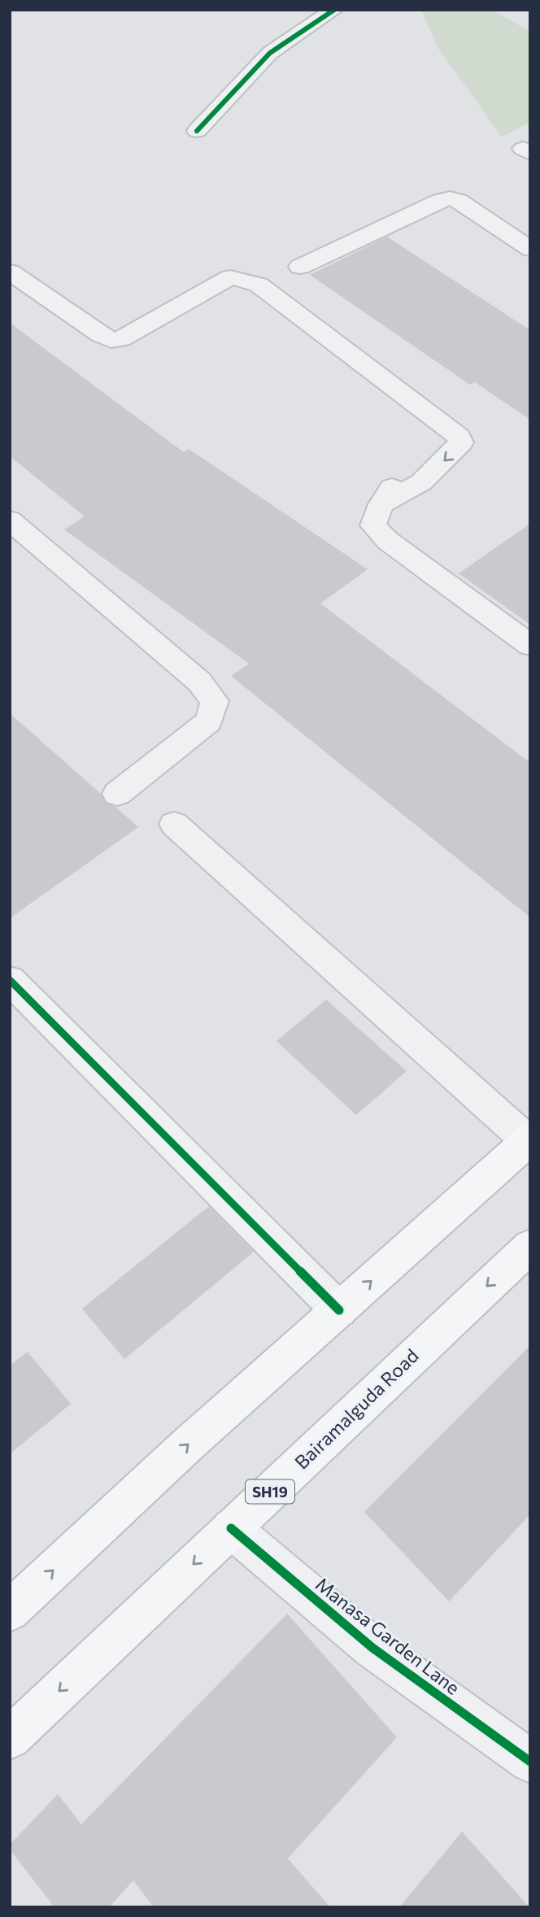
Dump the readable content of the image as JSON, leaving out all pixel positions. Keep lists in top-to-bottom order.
{
  "streets": {
    "main road": ["Bairamalguda Road", "SH19"],
    "street": ["Manasa Garden Lane"]
  },
  "crossings": [
    ["Bairamalguda Road", "Manasa Garden Lane"]
  ]
}
